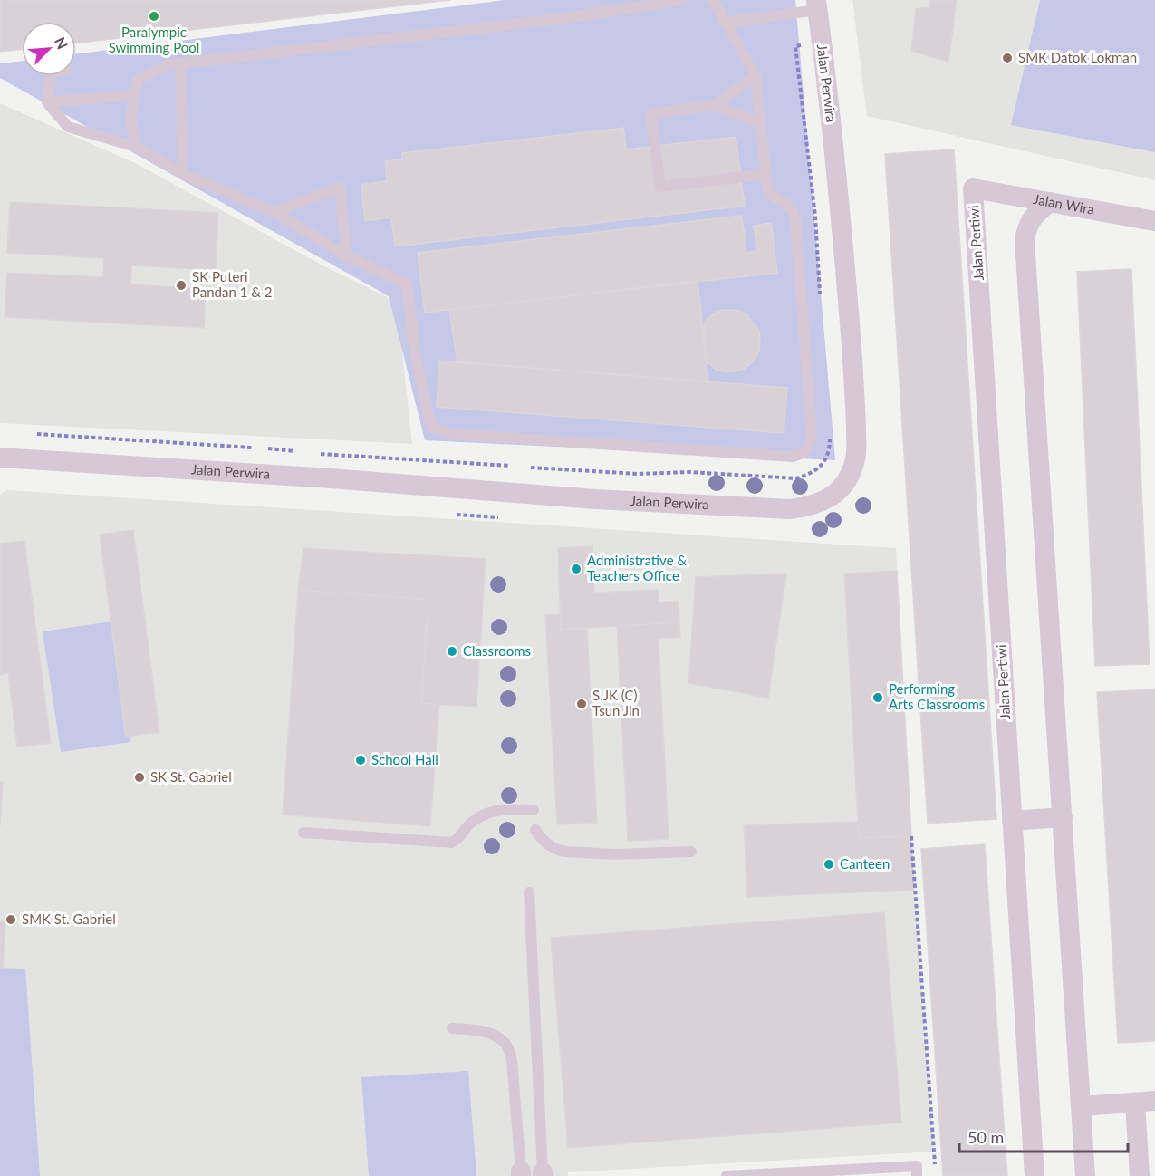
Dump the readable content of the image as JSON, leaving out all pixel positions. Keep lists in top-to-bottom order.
{
  "streets": {
    "street": ["Jalan Perwira", "Jalan Wira", "Jalan Pertiwi"]
  },
  "crossings": [
    ["Jalan Wira", "Jalan Pertiwi"]
  ],
  "places": [
    "Paralympic Swimming Pool",
    "SMK Datok Lokman",
    "SK Puteri Pandan 1 & 2",
    "Administrative & Teachers Office",
    "Classrooms",
    "Performing Arts Classrooms",
    "S.JK (C) Tsun Jin",
    "School Hall",
    "SK St. Gabriel",
    "Canteen",
    "SMK St. Gabriel"
  ],
  "scale_bar": "50 m",
  "north": "top right"
}
